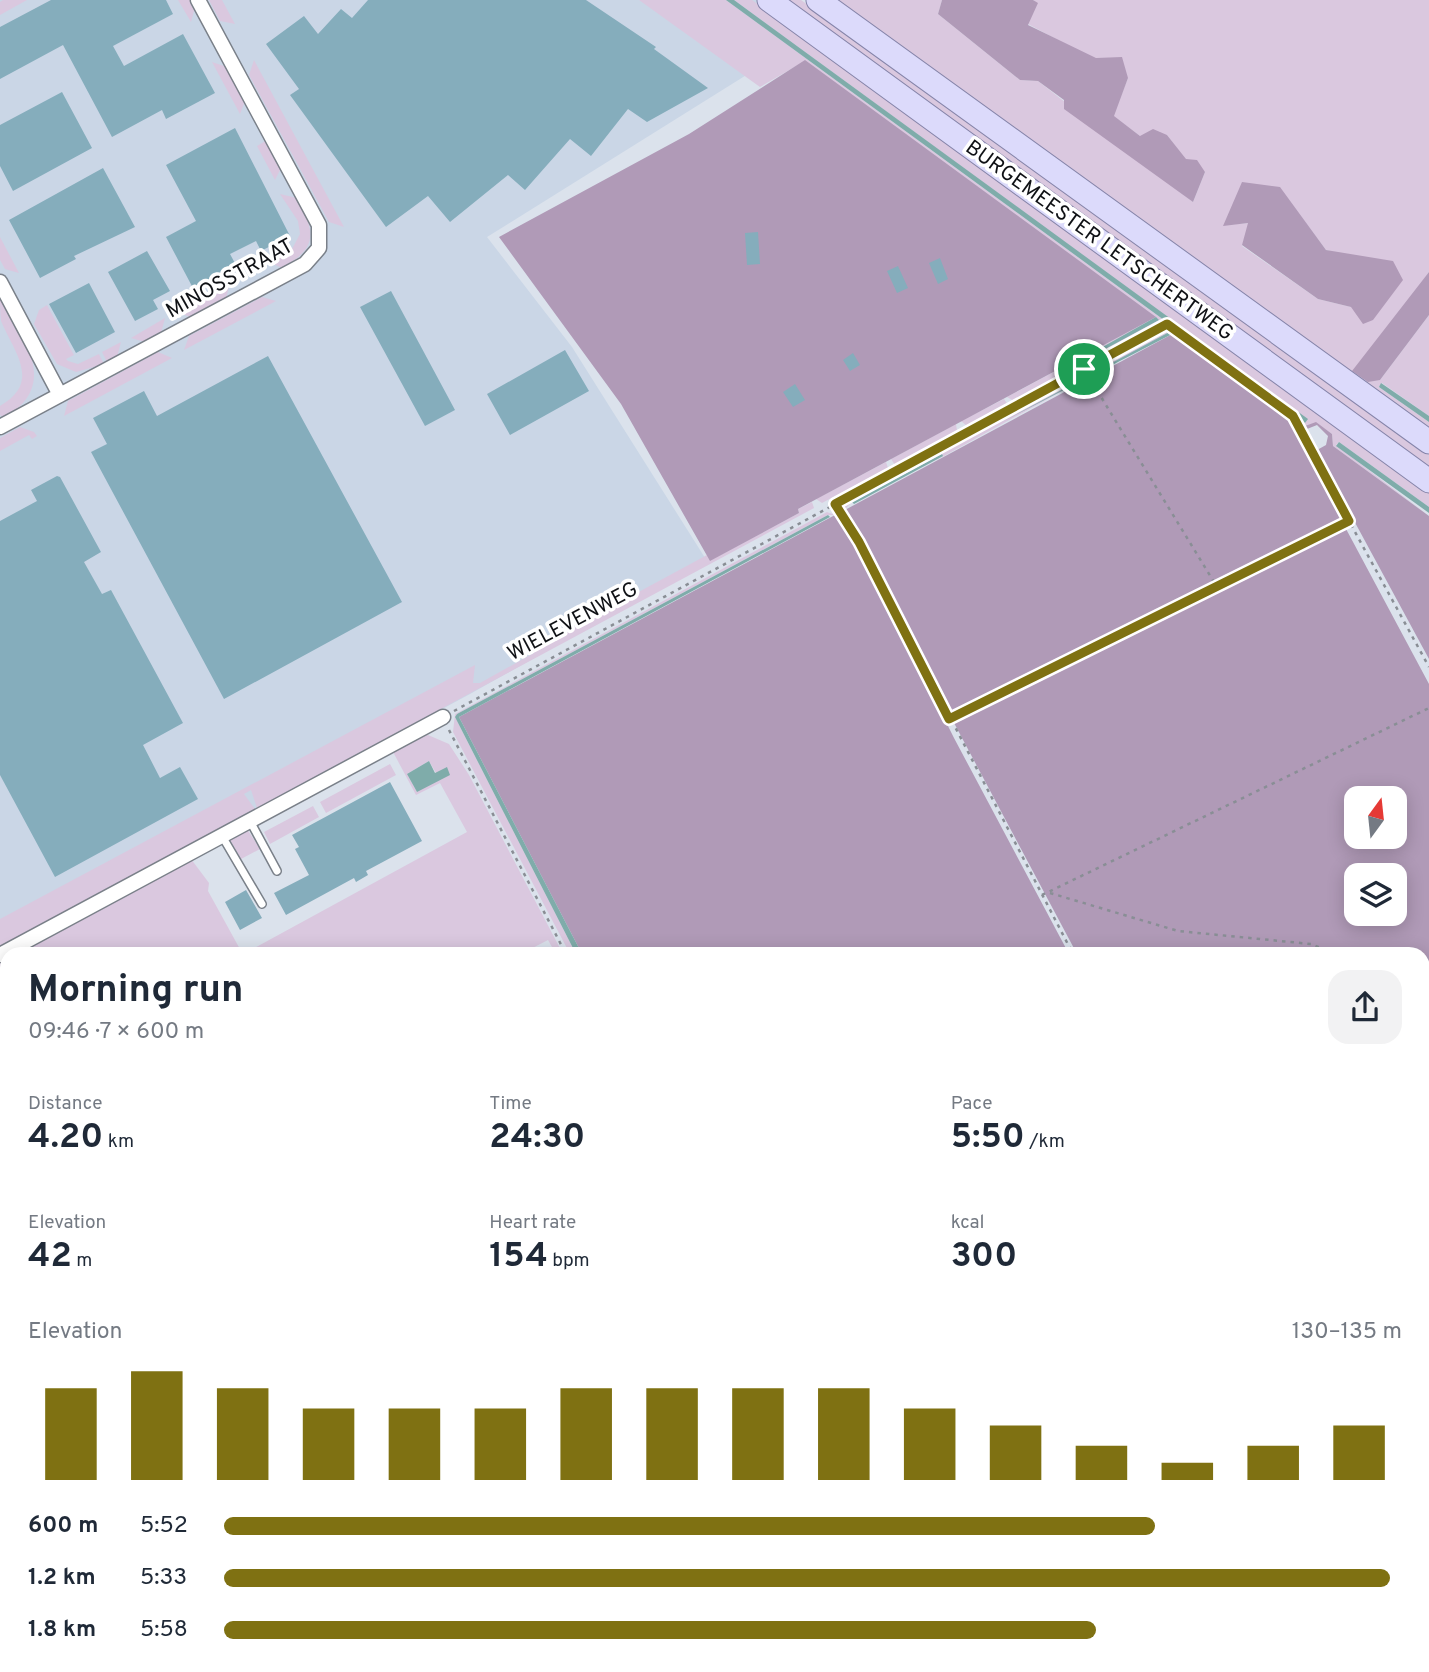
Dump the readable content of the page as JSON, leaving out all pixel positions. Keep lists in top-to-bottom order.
{
  "streets": {
    "main road": ["BURGEMEESTER LETSCHERTWEG"],
    "street": ["MINOSSTRAAT"],
    "path": ["WIELEVENWEG"]
  },
  "north": "top",
  "page": {
    "heading": ["Morning run", "09:46 · 7 × 600 m"],
    "stats": [
      ["Distance", "4.20 km"],
      ["Time", "24:30"],
      ["Pace", "5:50 /km"],
      ["Elevation", "42 m"],
      ["Heart rate", "154 bpm"],
      ["kcal", "300"]
    ],
    "chart": ["Elevation", "130–135 m"],
    "list": [
      {
        "name": "600 m",
        "note": "5:52"
      },
      {
        "name": "1.2 km",
        "note": "5:33"
      },
      {
        "name": "1.8 km",
        "note": "5:58"
      }
    ]
  }
}
